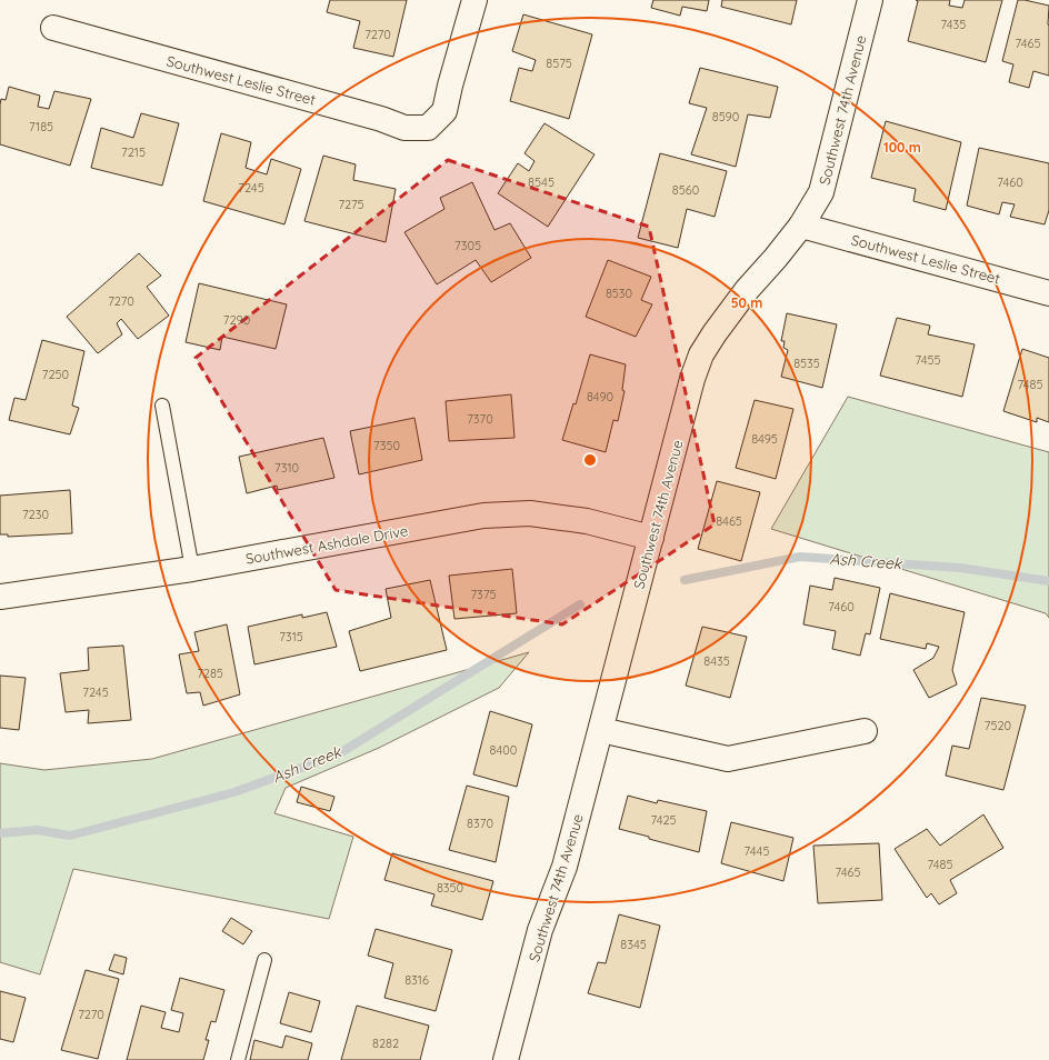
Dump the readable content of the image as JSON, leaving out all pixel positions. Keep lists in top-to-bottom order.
{
  "streets": {
    "street": ["Southwest Leslie Street", "Southwest 74th Avenue", "Southwest Ashdale Drive"]
  },
  "crossings": [
    ["Southwest Leslie Street", "Southwest 74th Avenue"],
    ["Southwest 74th Avenue", "Southwest Ashdale Drive"]
  ],
  "water": ["Ash Creek"],
  "house_numbers": [
    "7435",
    "7270",
    "7465",
    "8575",
    "8590",
    "7185",
    "7215",
    "8545",
    "7460",
    "7245",
    "8560",
    "7275",
    "7305",
    "8530",
    "7270",
    "7290",
    "7455",
    "8535",
    "7250",
    "7485",
    "8490",
    "7370",
    "8495",
    "7350",
    "7310",
    "7230",
    "8465",
    "7375",
    "7460",
    "7315",
    "8435",
    "7285",
    "7245",
    "7520",
    "8400",
    "7425",
    "8370",
    "7445",
    "7485",
    "7465",
    "8350",
    "8345",
    "8316",
    "7270",
    "8282"
  ],
  "rings": ["100 m", "50 m"]
}
